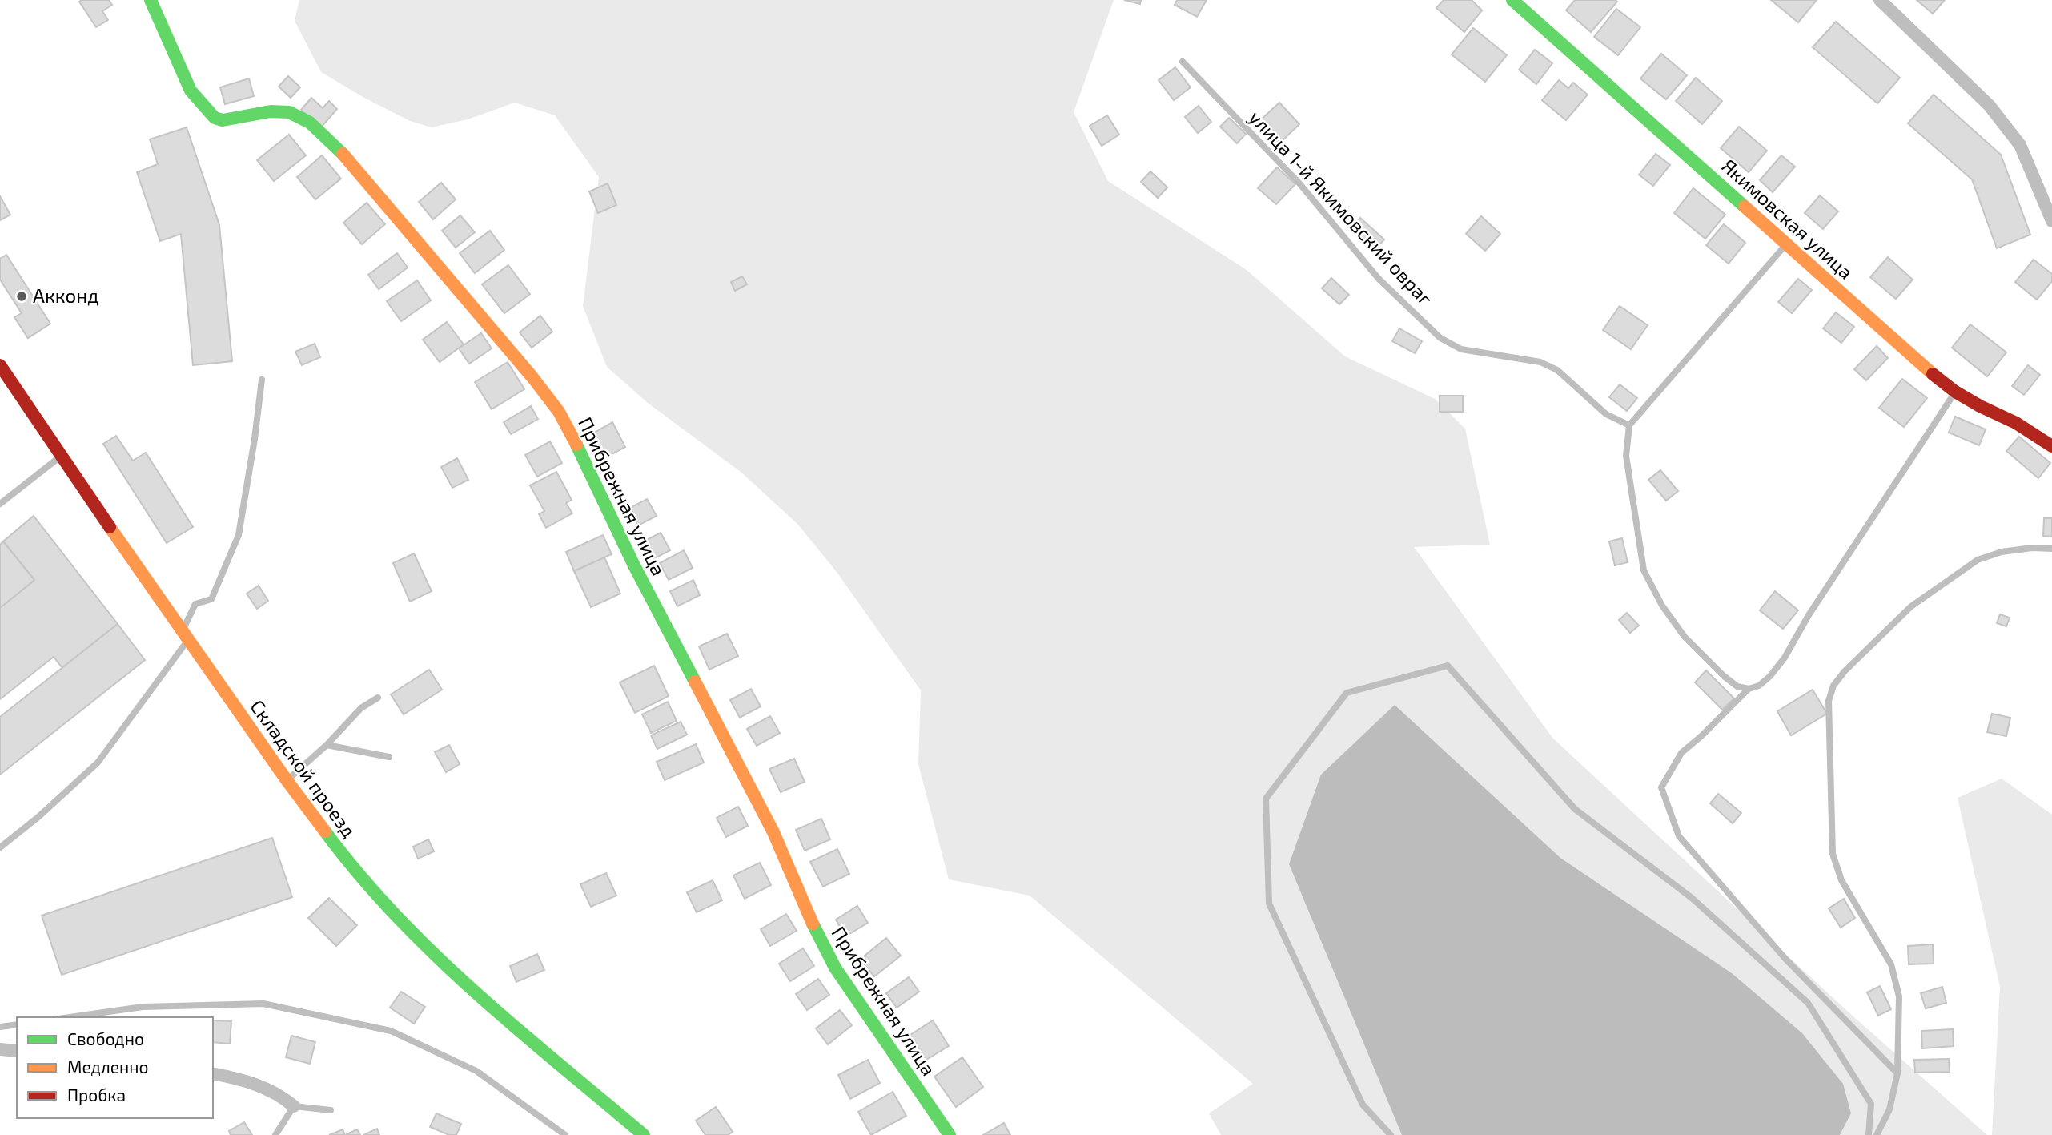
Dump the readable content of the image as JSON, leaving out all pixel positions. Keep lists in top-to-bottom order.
{
  "streets": {
    "street": ["Якимовская улица", "Прибрежная улица", "Складской проезд"],
    "lane": ["улица 1-й Якимовский овраг"]
  },
  "places": ["Акконд"],
  "legend": ["Свободно", "Медленно", "Пробка"]
}
